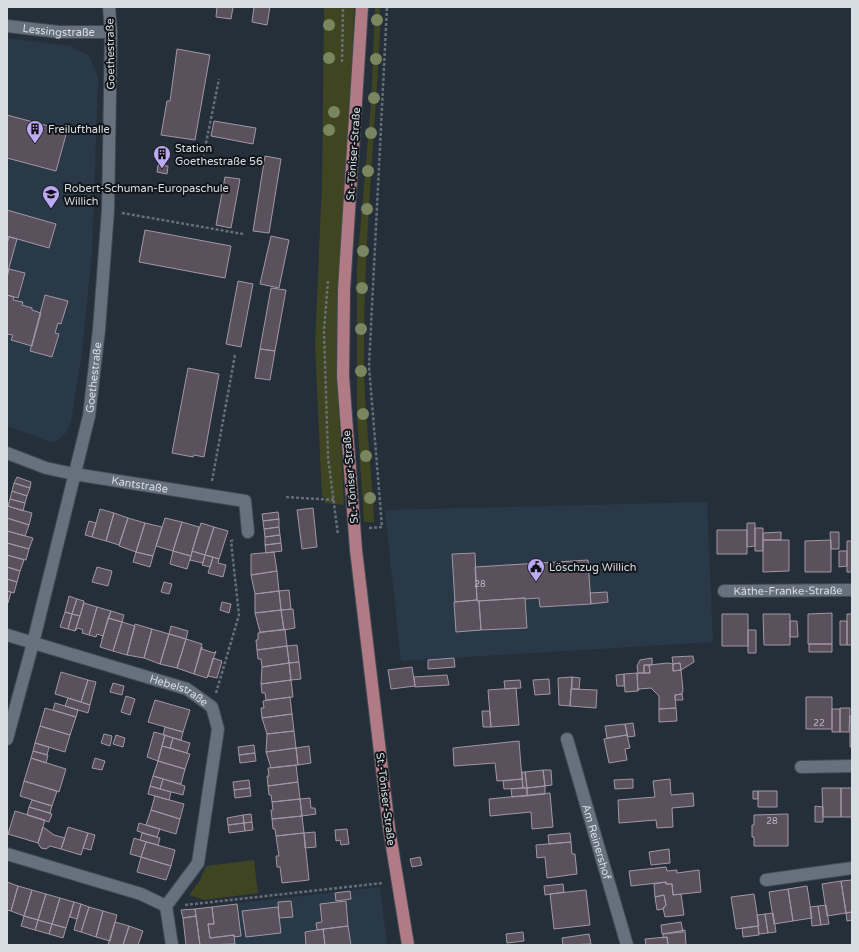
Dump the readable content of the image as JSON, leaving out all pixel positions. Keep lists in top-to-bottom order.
{
  "streets": {
    "main road": ["St.-Töniser-Straße"],
    "street": [
      "Lessingstraße",
      "Goethestraße",
      "Kantstraße",
      "Käthe-Franke-Straße",
      "Hebelstraße",
      "Am Reinershof"
    ]
  },
  "crossings": [
    ["Lessingstraße", "Goethestraße"],
    ["Goethestraße", "Kantstraße"],
    ["Goethestraße", "Hebelstraße"]
  ],
  "places": {
    "building": ["Freilufthalle", "Station Goethestraße 56"],
    "school or university": ["Robert-Schuman-Europaschule Willich"],
    "public building": ["Löschzug Willich"]
  },
  "house_numbers": ["28", "22", "28"]
}
